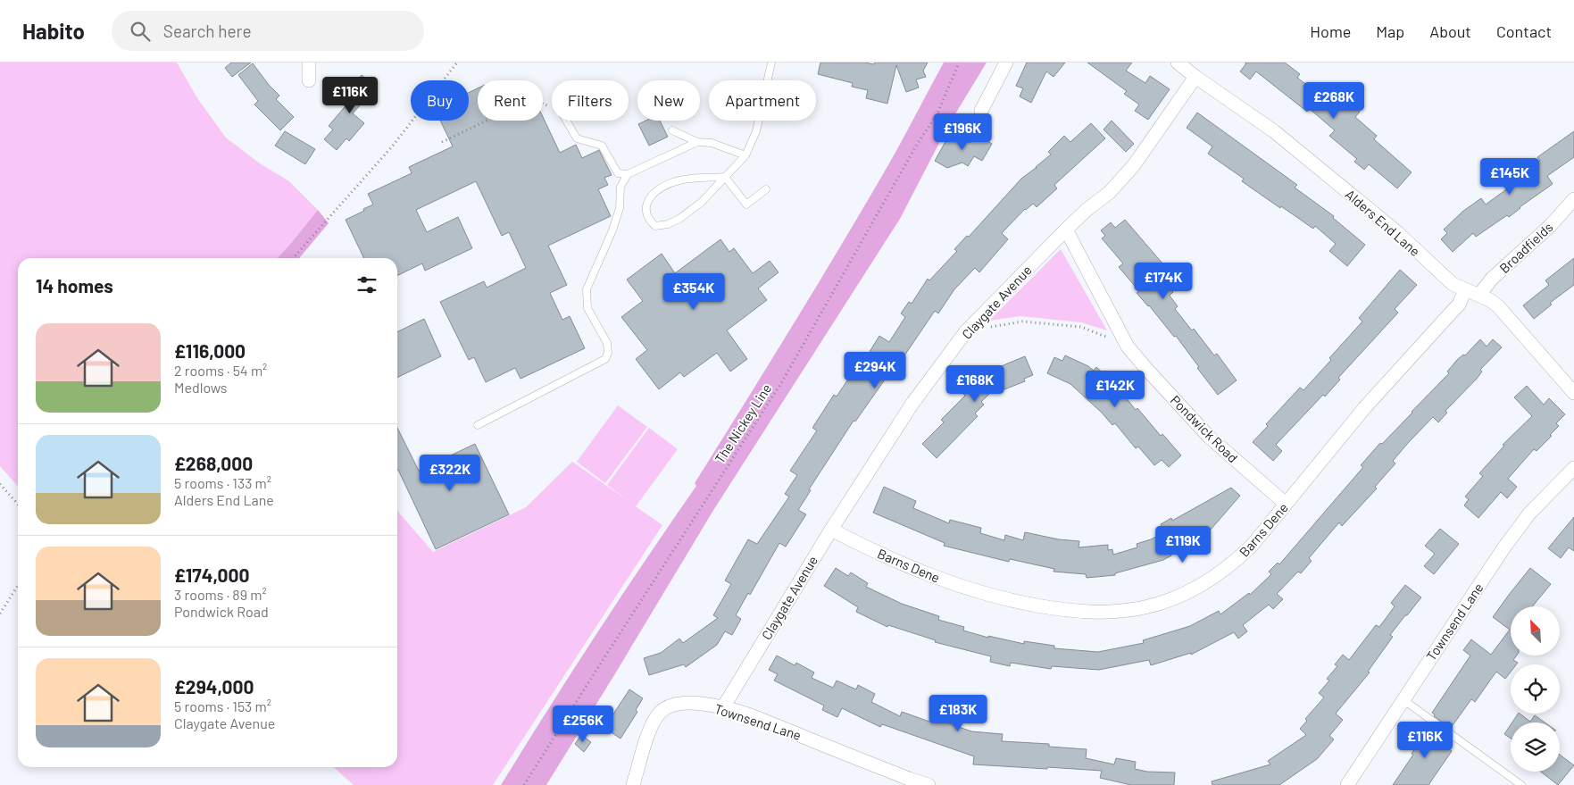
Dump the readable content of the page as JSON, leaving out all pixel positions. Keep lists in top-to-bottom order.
{
  "streets": {
    "street": [
      "Alders End Lane",
      "Broadfields",
      "Claygate Avenue",
      "Pondwick Road",
      "Barns Dene",
      "Townsend Lane"
    ],
    "path": ["The Nickey Line"]
  },
  "crossings": [
    ["Alders End Lane", "Broadfields"],
    ["Alders End Lane", "Claygate Avenue"],
    ["Alders End Lane", "Barns Dene"],
    ["Claygate Avenue", "Pondwick Road"],
    ["Claygate Avenue", "Barns Dene"],
    ["Claygate Avenue", "Townsend Lane"],
    ["Pondwick Road", "Barns Dene"]
  ],
  "north": "top left",
  "page": {
    "header": "Habito",
    "search": "Search here",
    "nav": [
      "Home",
      "Map",
      "About",
      "Contact"
    ],
    "price": [
      "£116K",
      "£268K",
      "£196K",
      "£145K",
      "£174K",
      "£354K",
      "£294K",
      "£168K",
      "£142K",
      "£322K",
      "£119K",
      "£183K",
      "£256K",
      "£116K"
    ],
    "chip": [
      "Buy",
      "Rent",
      "Filters",
      "New",
      "Apartment"
    ],
    "heading": "14 homes",
    "list": [
      {
        "name": "£116,000",
        "note": "2 rooms · 54 m² · Medlows"
      },
      {
        "name": "£268,000",
        "note": "5 rooms · 133 m² · Alders End Lane"
      },
      {
        "name": "£174,000",
        "note": "3 rooms · 89 m² · Pondwick Road"
      },
      {
        "name": "£294,000",
        "note": "5 rooms · 153 m² · Claygate Avenue"
      }
    ]
  }
}
